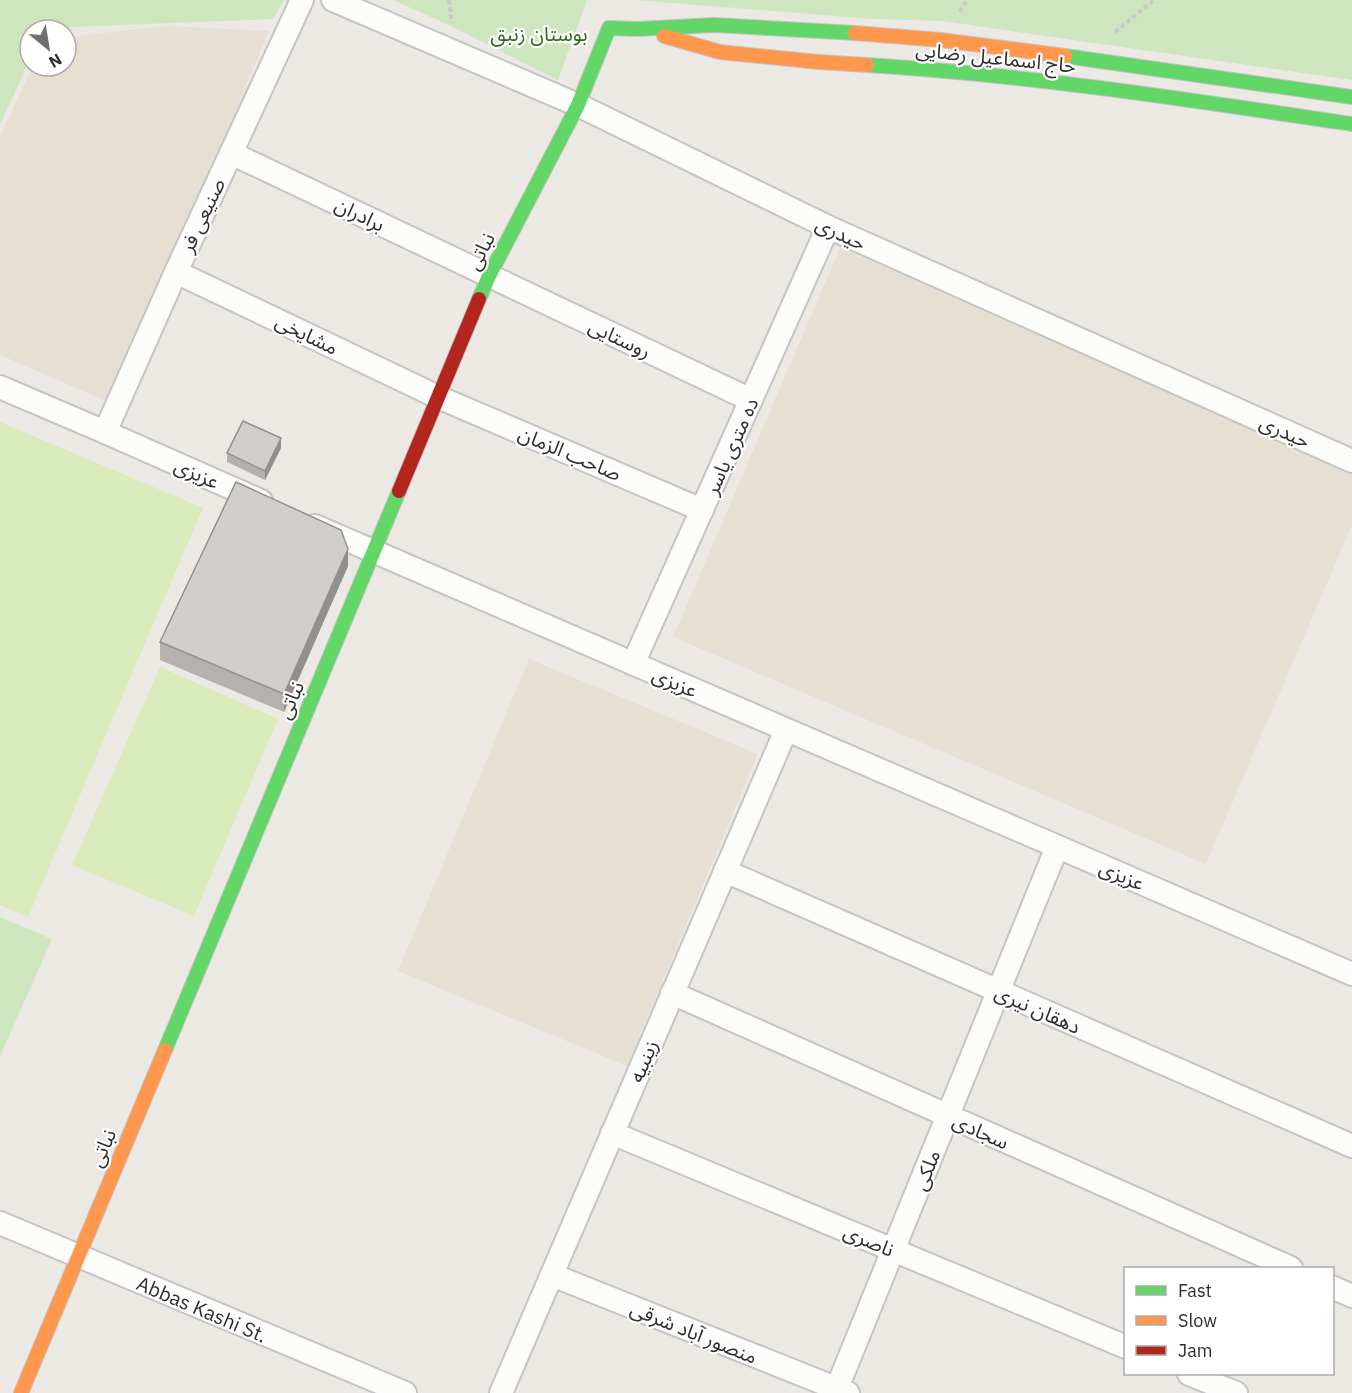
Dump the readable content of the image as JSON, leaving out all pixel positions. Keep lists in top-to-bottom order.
{
  "streets": {
    "main road": ["حاج اسماعیل رضایی", "نباتی"],
    "street": [
      "برادران",
      "صنیعی فر",
      "حیدری",
      "مشایخی",
      "روستایی",
      "ده متری یاسر",
      "صاحب الزمان",
      "عزیزی",
      "دهقان نیری",
      "زینبیه",
      "سجادی",
      "ملکی",
      "ناصری",
      "Abbas Kashi St.",
      "منصور آباد شرقی"
    ]
  },
  "crossings": [
    ["حاج اسماعیل رضایی", "نباتی"],
    ["برادران", "صنیعی فر"],
    ["برادران", "نباتی"],
    ["برادران", "روستایی"],
    ["صنیعی فر", "مشایخی"],
    ["صنیعی فر", "عزیزی"],
    ["حیدری", "نباتی"],
    ["حیدری", "ده متری یاسر"],
    ["نباتی", "مشایخی"],
    ["نباتی", "روستایی"],
    ["نباتی", "صاحب الزمان"],
    ["نباتی", "عزیزی"],
    ["نباتی", "Abbas Kashi St."],
    ["مشایخی", "صاحب الزمان"],
    ["روستایی", "ده متری یاسر"],
    ["ده متری یاسر", "صاحب الزمان"],
    ["ده متری یاسر", "عزیزی"],
    ["عزیزی", "زینبیه"],
    ["عزیزی", "ملکی"],
    ["دهقان نیری", "زینبیه"],
    ["دهقان نیری", "ملکی"],
    ["زینبیه", "سجادی"],
    ["زینبیه", "ناصری"],
    ["زینبیه", "منصور آباد شرقی"],
    ["سجادی", "ملکی"],
    ["ملکی", "ناصری"],
    ["ملکی", "منصور آباد شرقی"]
  ],
  "parks": ["بوستان زنبق"],
  "legend": ["Fast", "Slow", "Jam"],
  "north": "bottom right"
}
